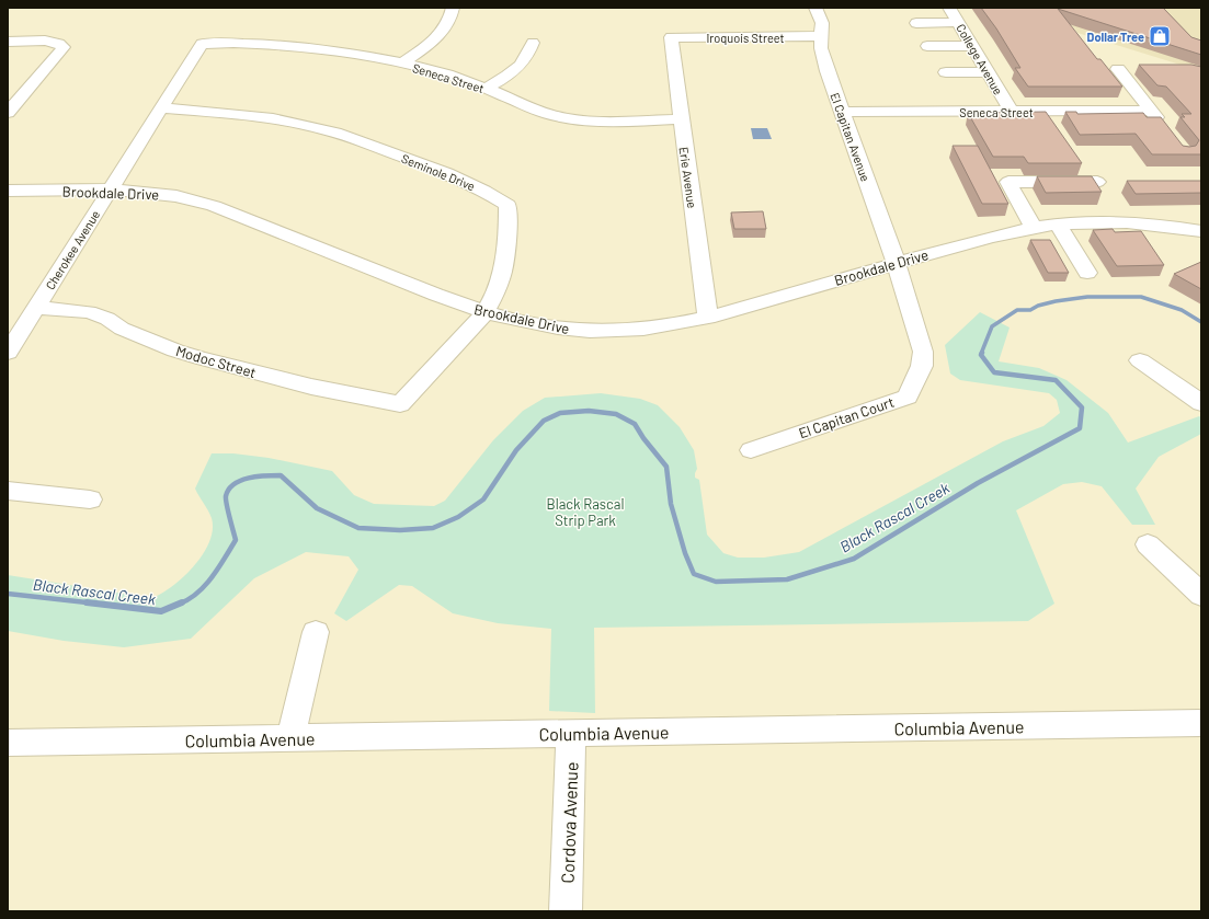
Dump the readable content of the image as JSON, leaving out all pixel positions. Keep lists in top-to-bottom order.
{
  "streets": {
    "street": [
      "Iroquois Street",
      "College Avenue",
      "Seneca Street",
      "El Capitan Avenue",
      "Seminole Drive",
      "Erie Avenue",
      "Brookdale Drive",
      "Cherokee Avenue",
      "Modoc Street",
      "El Capitan Court",
      "Columbia Avenue",
      "Cordova Avenue"
    ]
  },
  "crossings": [
    ["Iroquois Street", "El Capitan Avenue"],
    ["Iroquois Street", "Erie Avenue"],
    ["College Avenue", "Seneca Street"],
    ["Seneca Street", "El Capitan Avenue"],
    ["Seneca Street", "Erie Avenue"],
    ["Seneca Street", "Cherokee Avenue"],
    ["El Capitan Avenue", "Brookdale Drive"],
    ["El Capitan Avenue", "El Capitan Court"],
    ["Seminole Drive", "Brookdale Drive"],
    ["Seminole Drive", "Cherokee Avenue"],
    ["Seminole Drive", "Modoc Street"],
    ["Erie Avenue", "Brookdale Drive"],
    ["Brookdale Drive", "Cherokee Avenue"],
    ["Brookdale Drive", "El Capitan Court"],
    ["Cherokee Avenue", "Modoc Street"],
    ["Columbia Avenue", "Cordova Avenue"]
  ],
  "water": ["Black Rascal Creek"],
  "parks": ["Black Rascal Strip Park"],
  "places": {
    "shop": ["Dollar Tree"]
  }
}
